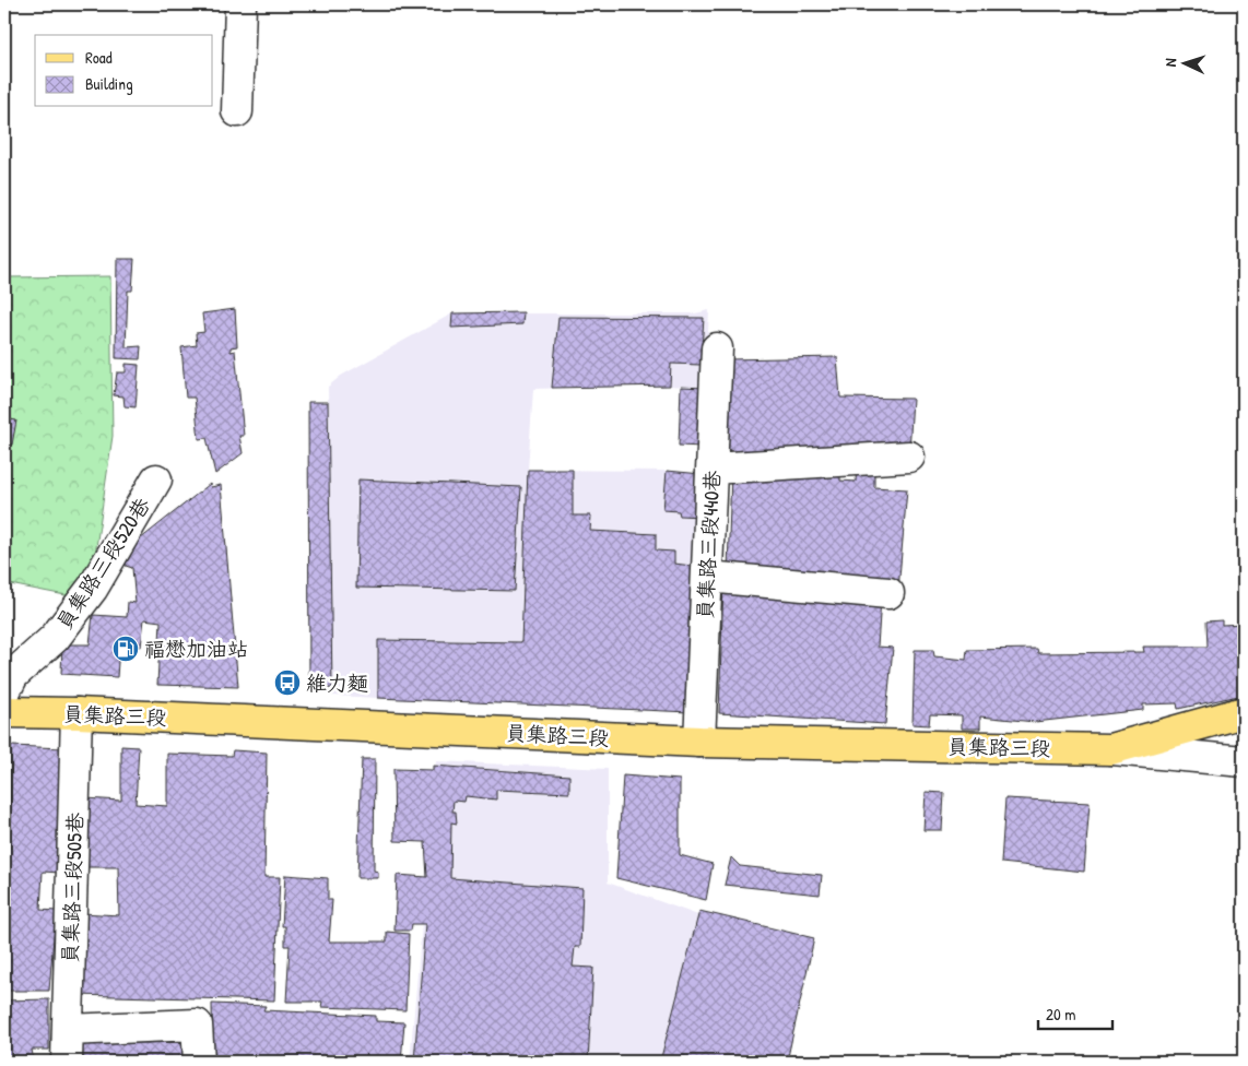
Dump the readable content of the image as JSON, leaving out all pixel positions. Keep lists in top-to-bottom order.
{
  "streets": {
    "main road": ["員集路三段"],
    "street": ["員集路三段440巷", "員集路三段520巷", "員集路三段505巷"]
  },
  "crossings": [
    ["員集路三段440巷", "員集路三段"],
    ["員集路三段", "員集路三段505巷"]
  ],
  "places": {
    "fuel station": ["福懋加油站"],
    "bus stop": ["維力麵"]
  },
  "legend": ["Road", "Building"],
  "scale_bar": "20 m",
  "north": "left"
}
